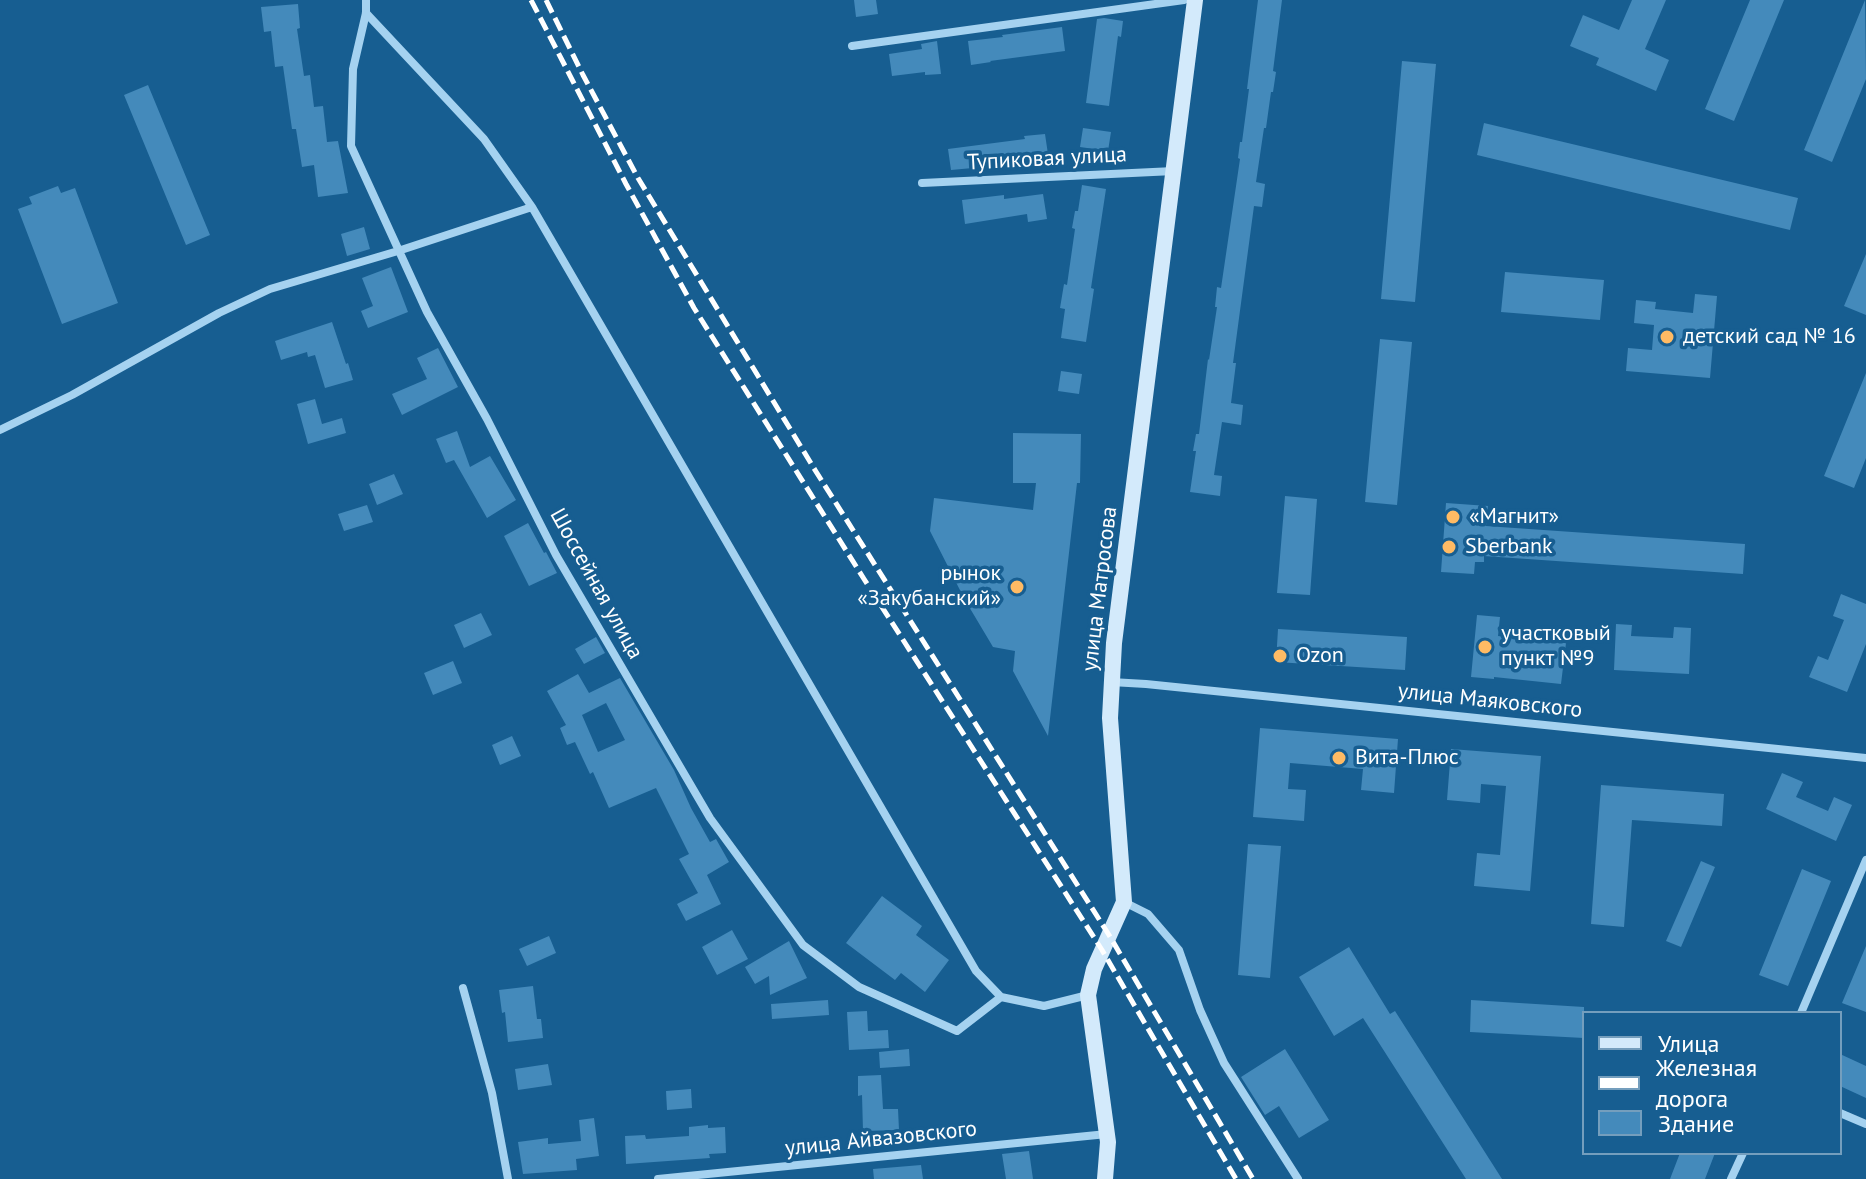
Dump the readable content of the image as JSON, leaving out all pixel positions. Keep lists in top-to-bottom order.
{
  "streets": {
    "main road": ["улица Матросова"],
    "street": [
      "Тупиковая улица",
      "Шоссейная улица",
      "улица Маяковского",
      "улица Айвазовского"
    ]
  },
  "crossings": [
    ["Тупиковая улица", "улица Матросова"],
    ["улица Матросова", "улица Маяковского"],
    ["улица Матросова", "улица Айвазовского"]
  ],
  "places": [
    "детский сад № 16",
    "«Магнит»",
    "Sberbank",
    "рынок «Закубанский»",
    "участковый пункт №9",
    "Ozon",
    "Вита-Плюс"
  ],
  "legend": ["Улица", "Железная дорога", "Здание"]
}
